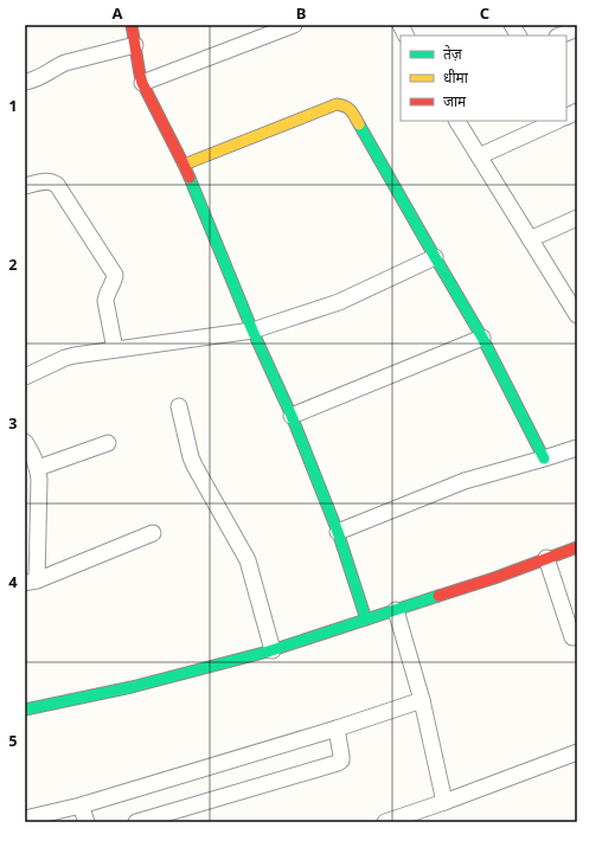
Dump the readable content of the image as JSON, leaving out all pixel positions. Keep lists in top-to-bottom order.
{
  "legend": ["तेज़", "धीमा", "जाम"],
  "grid": {
    "columns": ["A", "B", "C"],
    "rows": [
      "1",
      "2",
      "3",
      "4",
      "5"
    ]
  }
}
